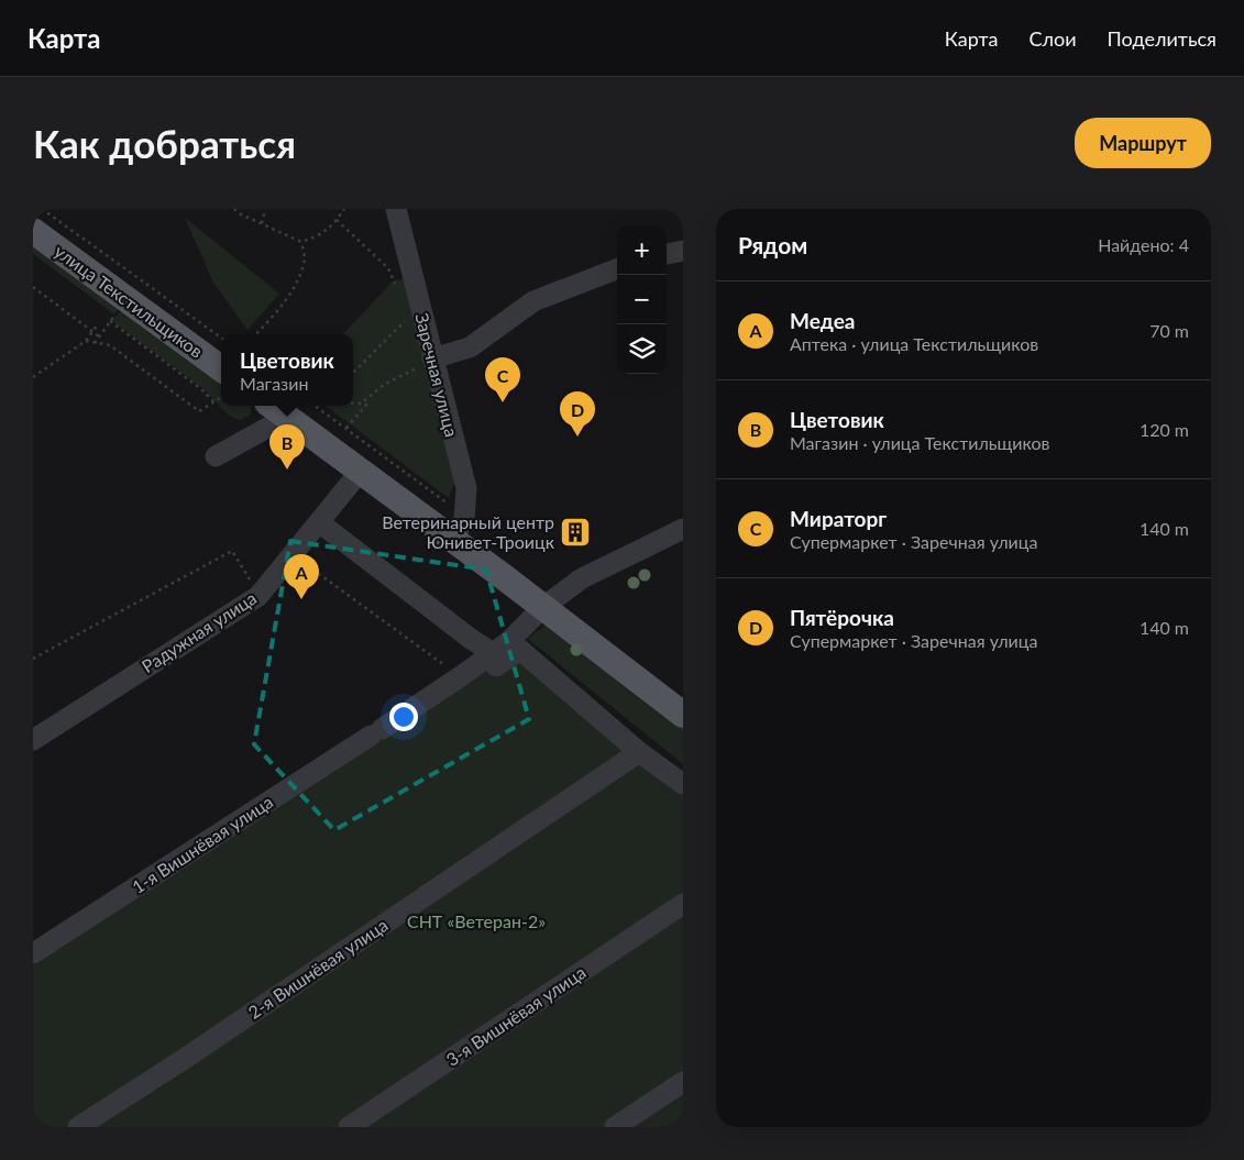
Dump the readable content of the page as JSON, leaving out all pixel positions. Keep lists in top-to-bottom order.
{
  "streets": {
    "main road": ["улица Текстильщиков"],
    "street": [
      "Заречная улица",
      "Радужная улица",
      "1-я Вишнёвая улица",
      "2-я Вишнёвая улица",
      "3-я Вишнёвая улица"
    ]
  },
  "parks": ["СНТ «Ветеран-2»"],
  "places": {
    "building": ["Ветеринарный центр Юнивет-Троицк"]
  },
  "page": {
    "header": "Карта",
    "nav": ["Карта", "Слои", "Поделиться"],
    "buttons": "Маршрут",
    "title": "Как добраться",
    "heading": ["Рядом", "Найдено: 4"],
    "map_buttons": ["+", "−"],
    "list": [
      {
        "mark": "A",
        "name": "Медеа",
        "note": "Аптека · улица Текстильщиков",
        "value": "70 m"
      },
      {
        "mark": "B",
        "name": "Цветовик",
        "note": "Магазин · улица Текстильщиков",
        "value": "120 m"
      },
      {
        "mark": "C",
        "name": "Мираторг",
        "note": "Супермаркет · Заречная улица",
        "value": "140 m"
      },
      {
        "mark": "D",
        "name": "Пятёрочка",
        "note": "Супермаркет · Заречная улица",
        "value": "140 m"
      }
    ],
    "popup": ["Цветовик", "Магазин"],
    "pins": [
      "C",
      "D",
      "B",
      "A"
    ]
  }
}
